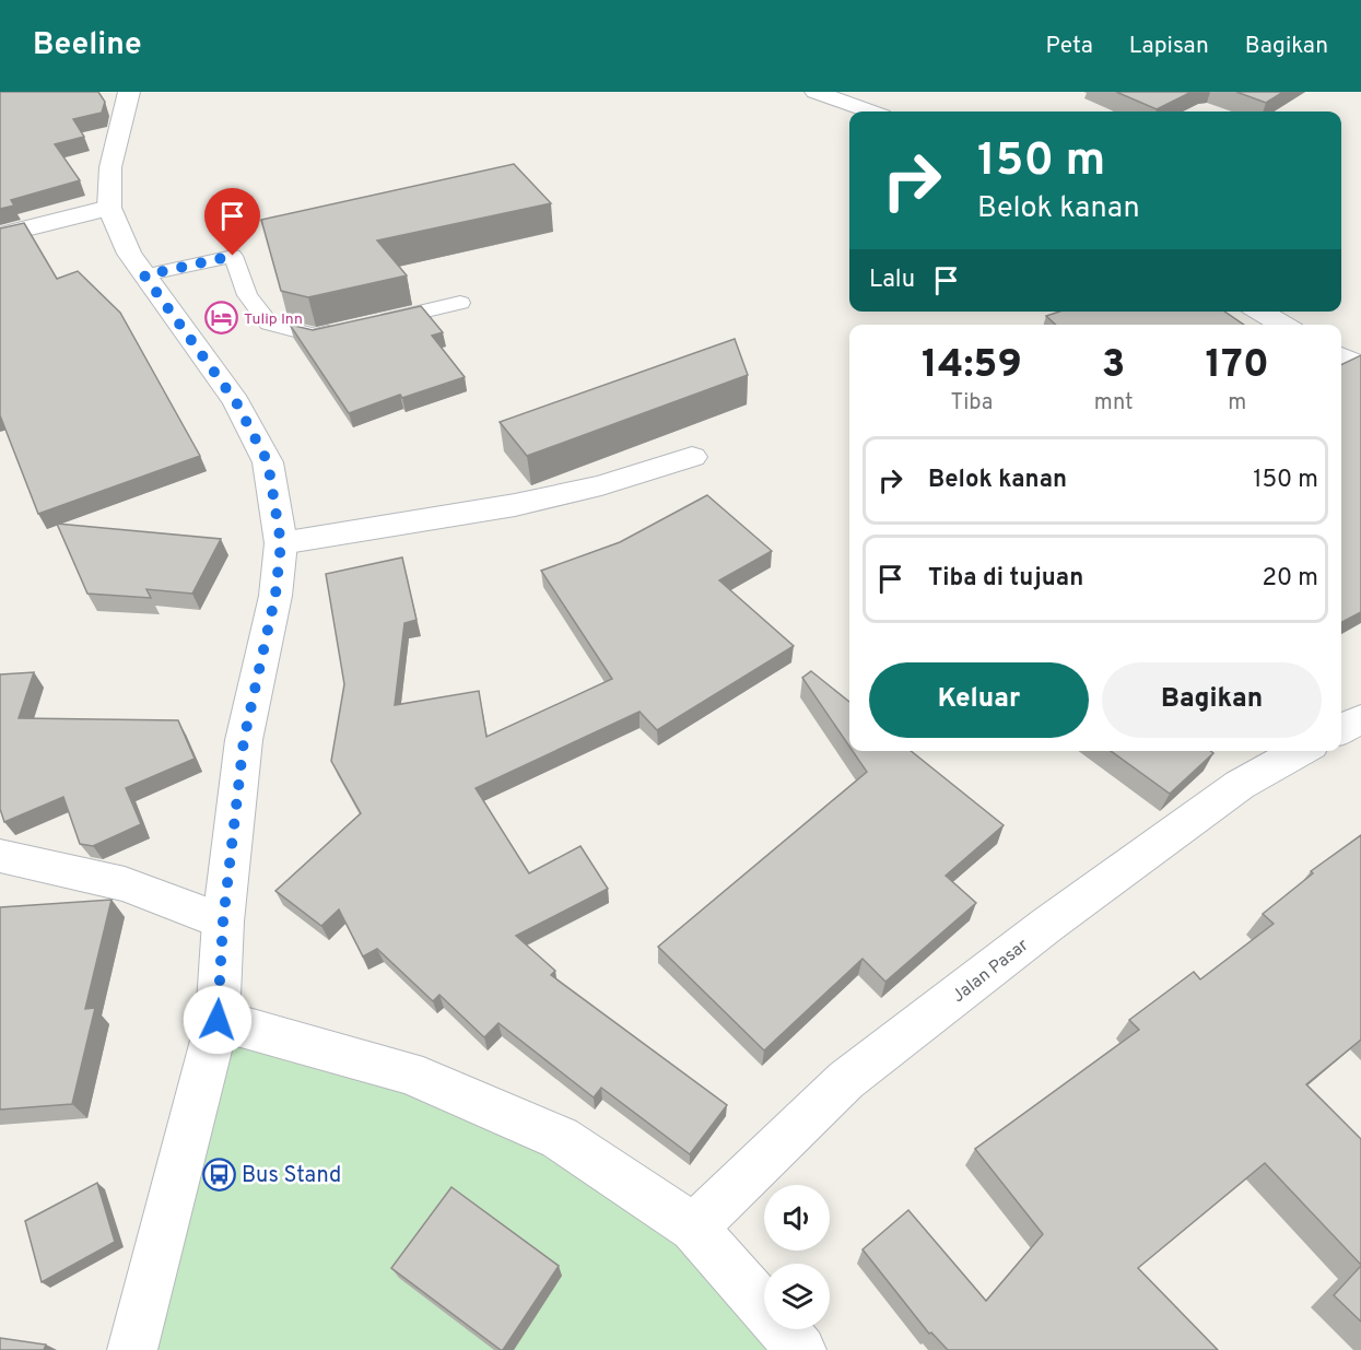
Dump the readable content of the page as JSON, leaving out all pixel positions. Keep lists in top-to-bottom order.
{
  "streets": {
    "street": ["Jalan Pasar"]
  },
  "places": {
    "hotel": ["Tulip Inn"],
    "bus stop": ["Bus Stand"]
  },
  "page": {
    "header": "Beeline",
    "nav": ["Peta", "Lapisan", "Bagikan"],
    "turn": ["150 m", "Belok kanan"],
    "then": "Lalu",
    "eta": [
      "14:59",
      "Tiba",
      "3",
      "mnt",
      "170",
      "m"
    ],
    "list": [
      {
        "name": "Belok kanan",
        "value": "150 m"
      },
      {
        "name": "Tiba di tujuan",
        "value": "20 m"
      }
    ],
    "buttons": ["Keluar", "Bagikan"]
  }
}
